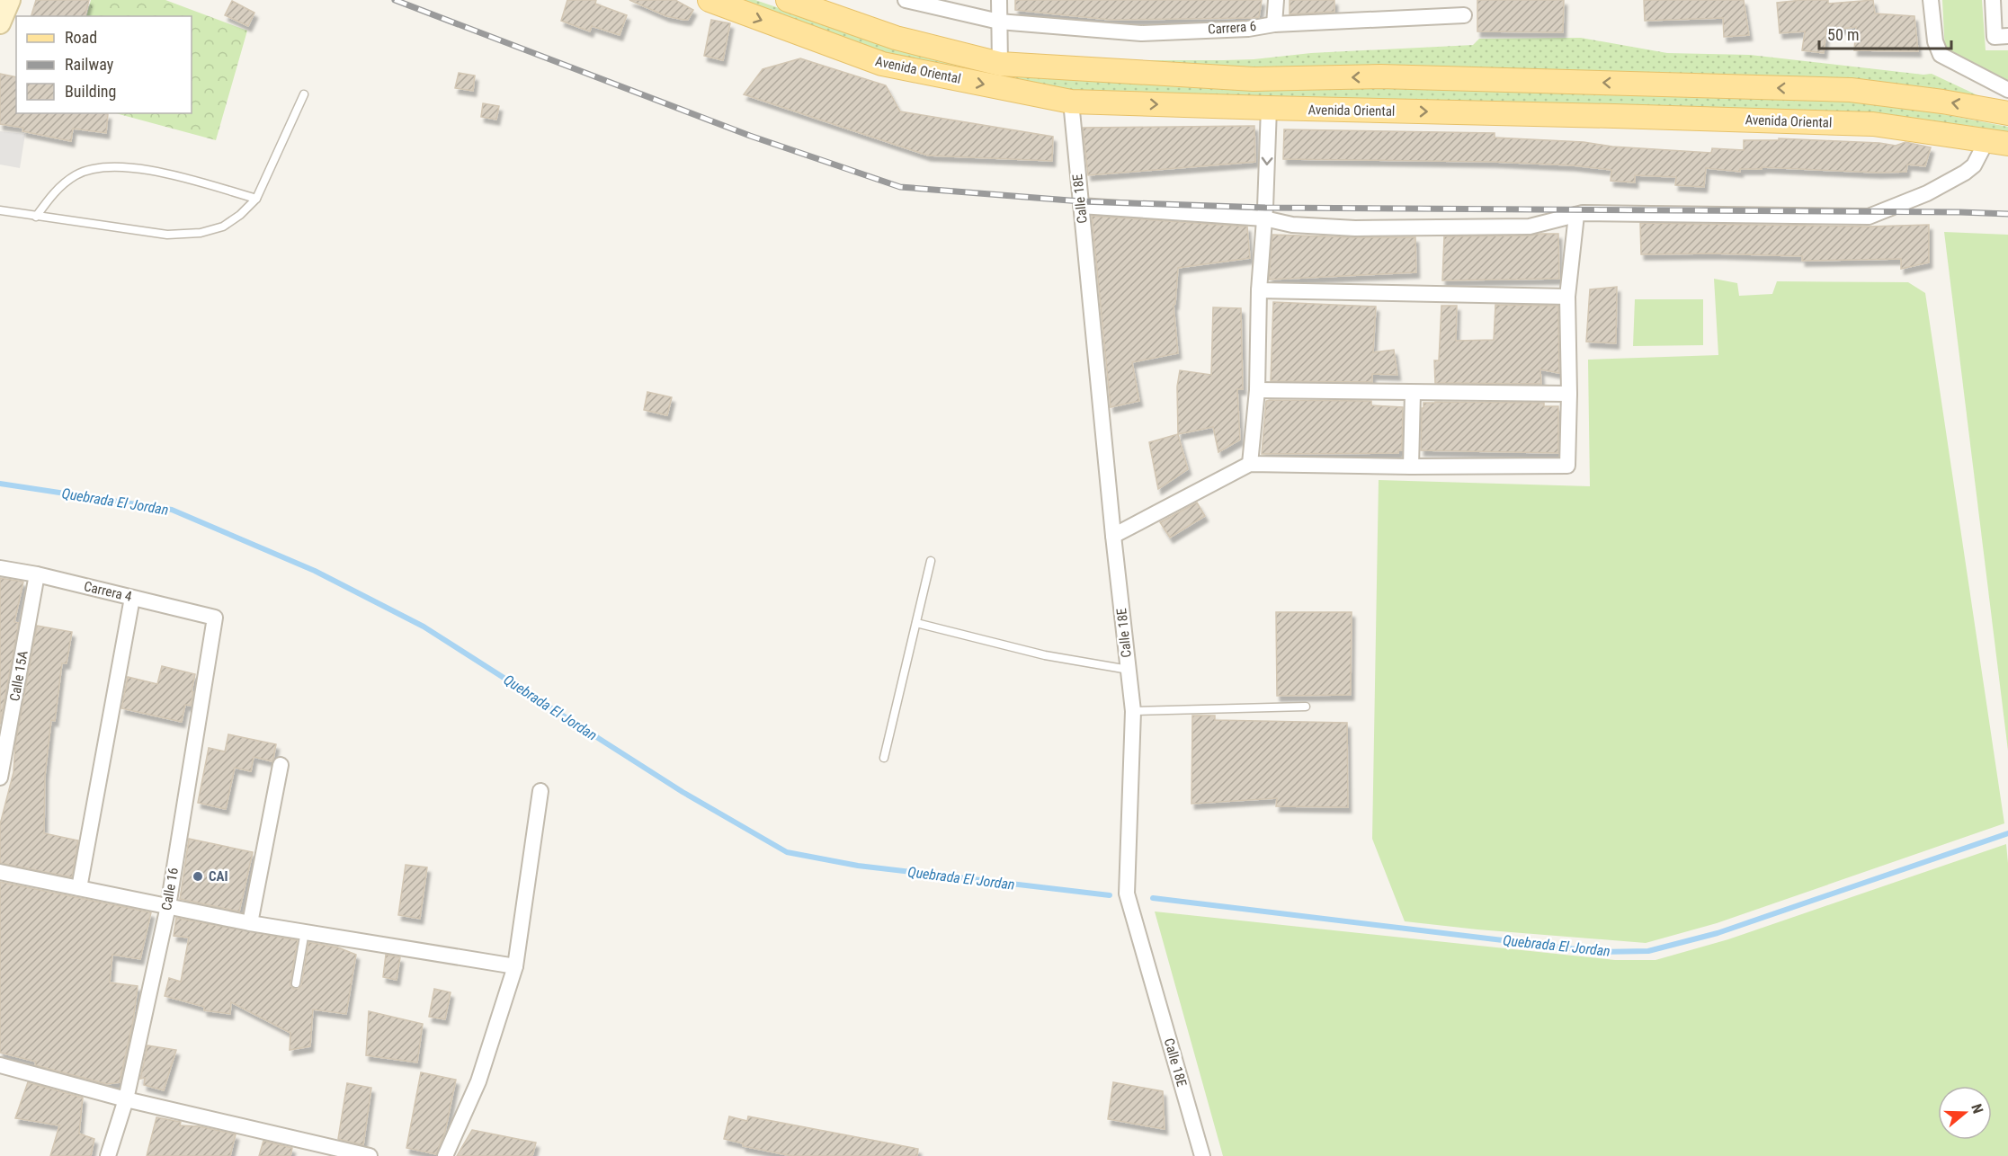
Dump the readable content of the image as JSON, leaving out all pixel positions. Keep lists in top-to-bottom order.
{
  "streets": {
    "main road": ["Avenida Oriental"],
    "street": [
      "Carrera 6",
      "Calle 18E",
      "Carrera 4",
      "Calle 15A",
      "Calle 16"
    ]
  },
  "crossings": [
    ["Avenida Oriental", "Calle 18E"],
    ["Carrera 4", "Calle 15A"],
    ["Carrera 4", "Calle 16"]
  ],
  "water": ["Quebrada El Jordan"],
  "places": ["CAI"],
  "legend": ["Road", "Railway", "Building"],
  "scale_bar": "50 m",
  "north": "right"
}
